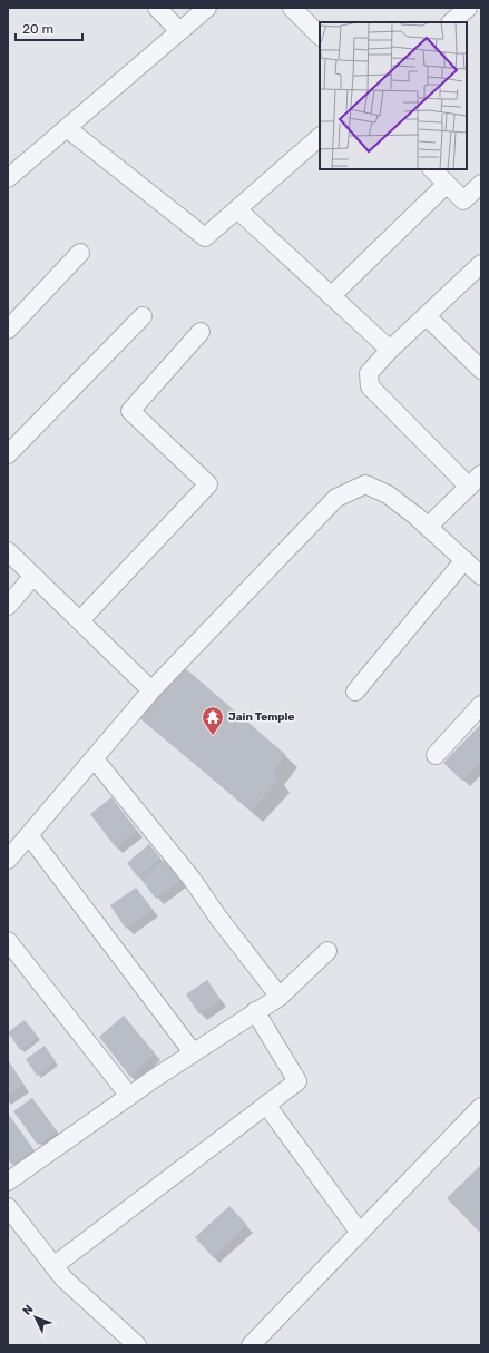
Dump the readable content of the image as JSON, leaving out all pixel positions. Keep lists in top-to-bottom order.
{
  "places": {
    "temple": ["Jain Temple"]
  },
  "scale_bar": "20 m",
  "north": "top left"
}
